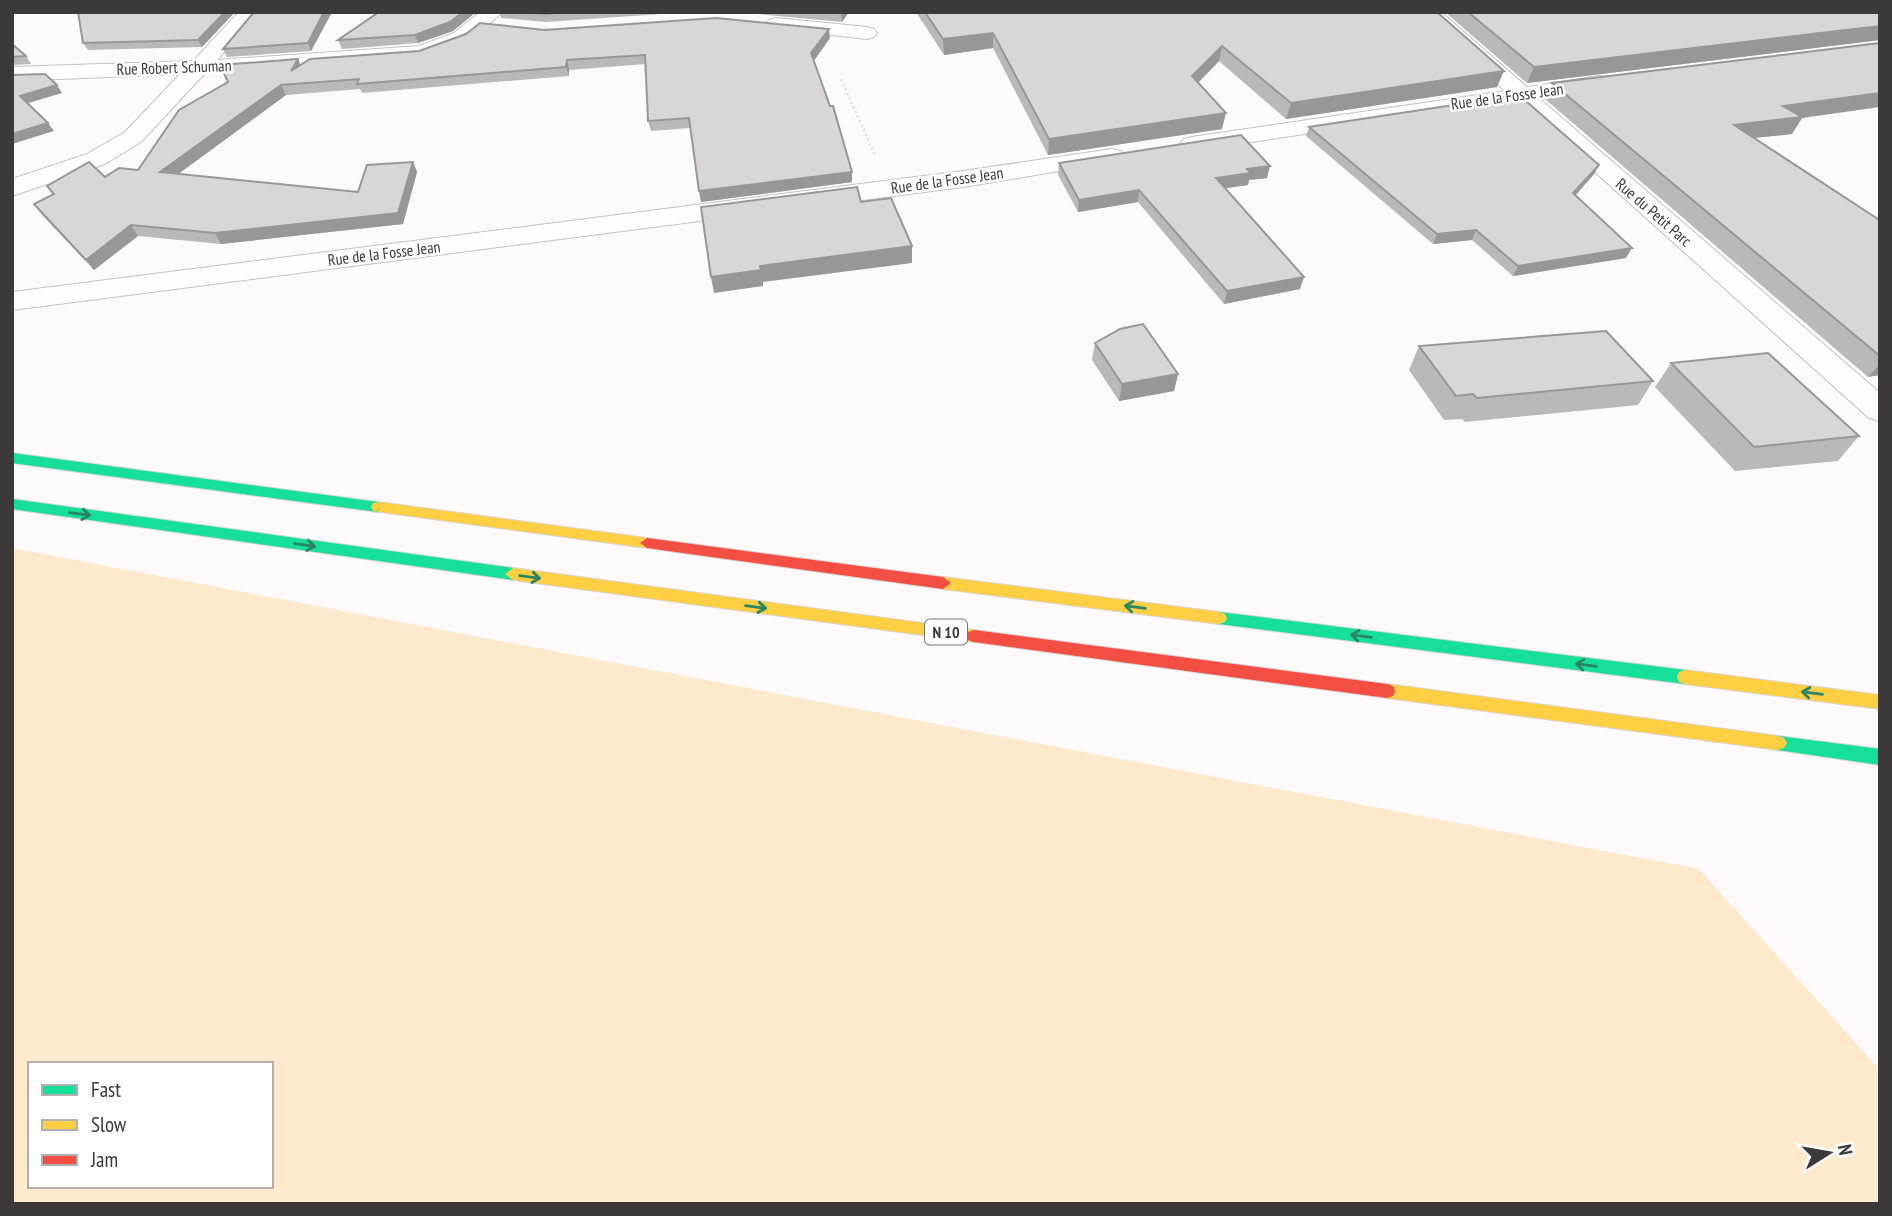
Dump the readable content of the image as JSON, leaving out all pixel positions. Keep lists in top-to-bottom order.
{
  "streets": {
    "main road": ["N 10"],
    "street": ["Rue Robert Schuman", "Rue de la Fosse Jean", "Rue du Petit Parc"]
  },
  "crossings": [
    ["Rue de la Fosse Jean", "Rue du Petit Parc"]
  ],
  "legend": ["Fast", "Slow", "Jam"],
  "north": "right"
}
